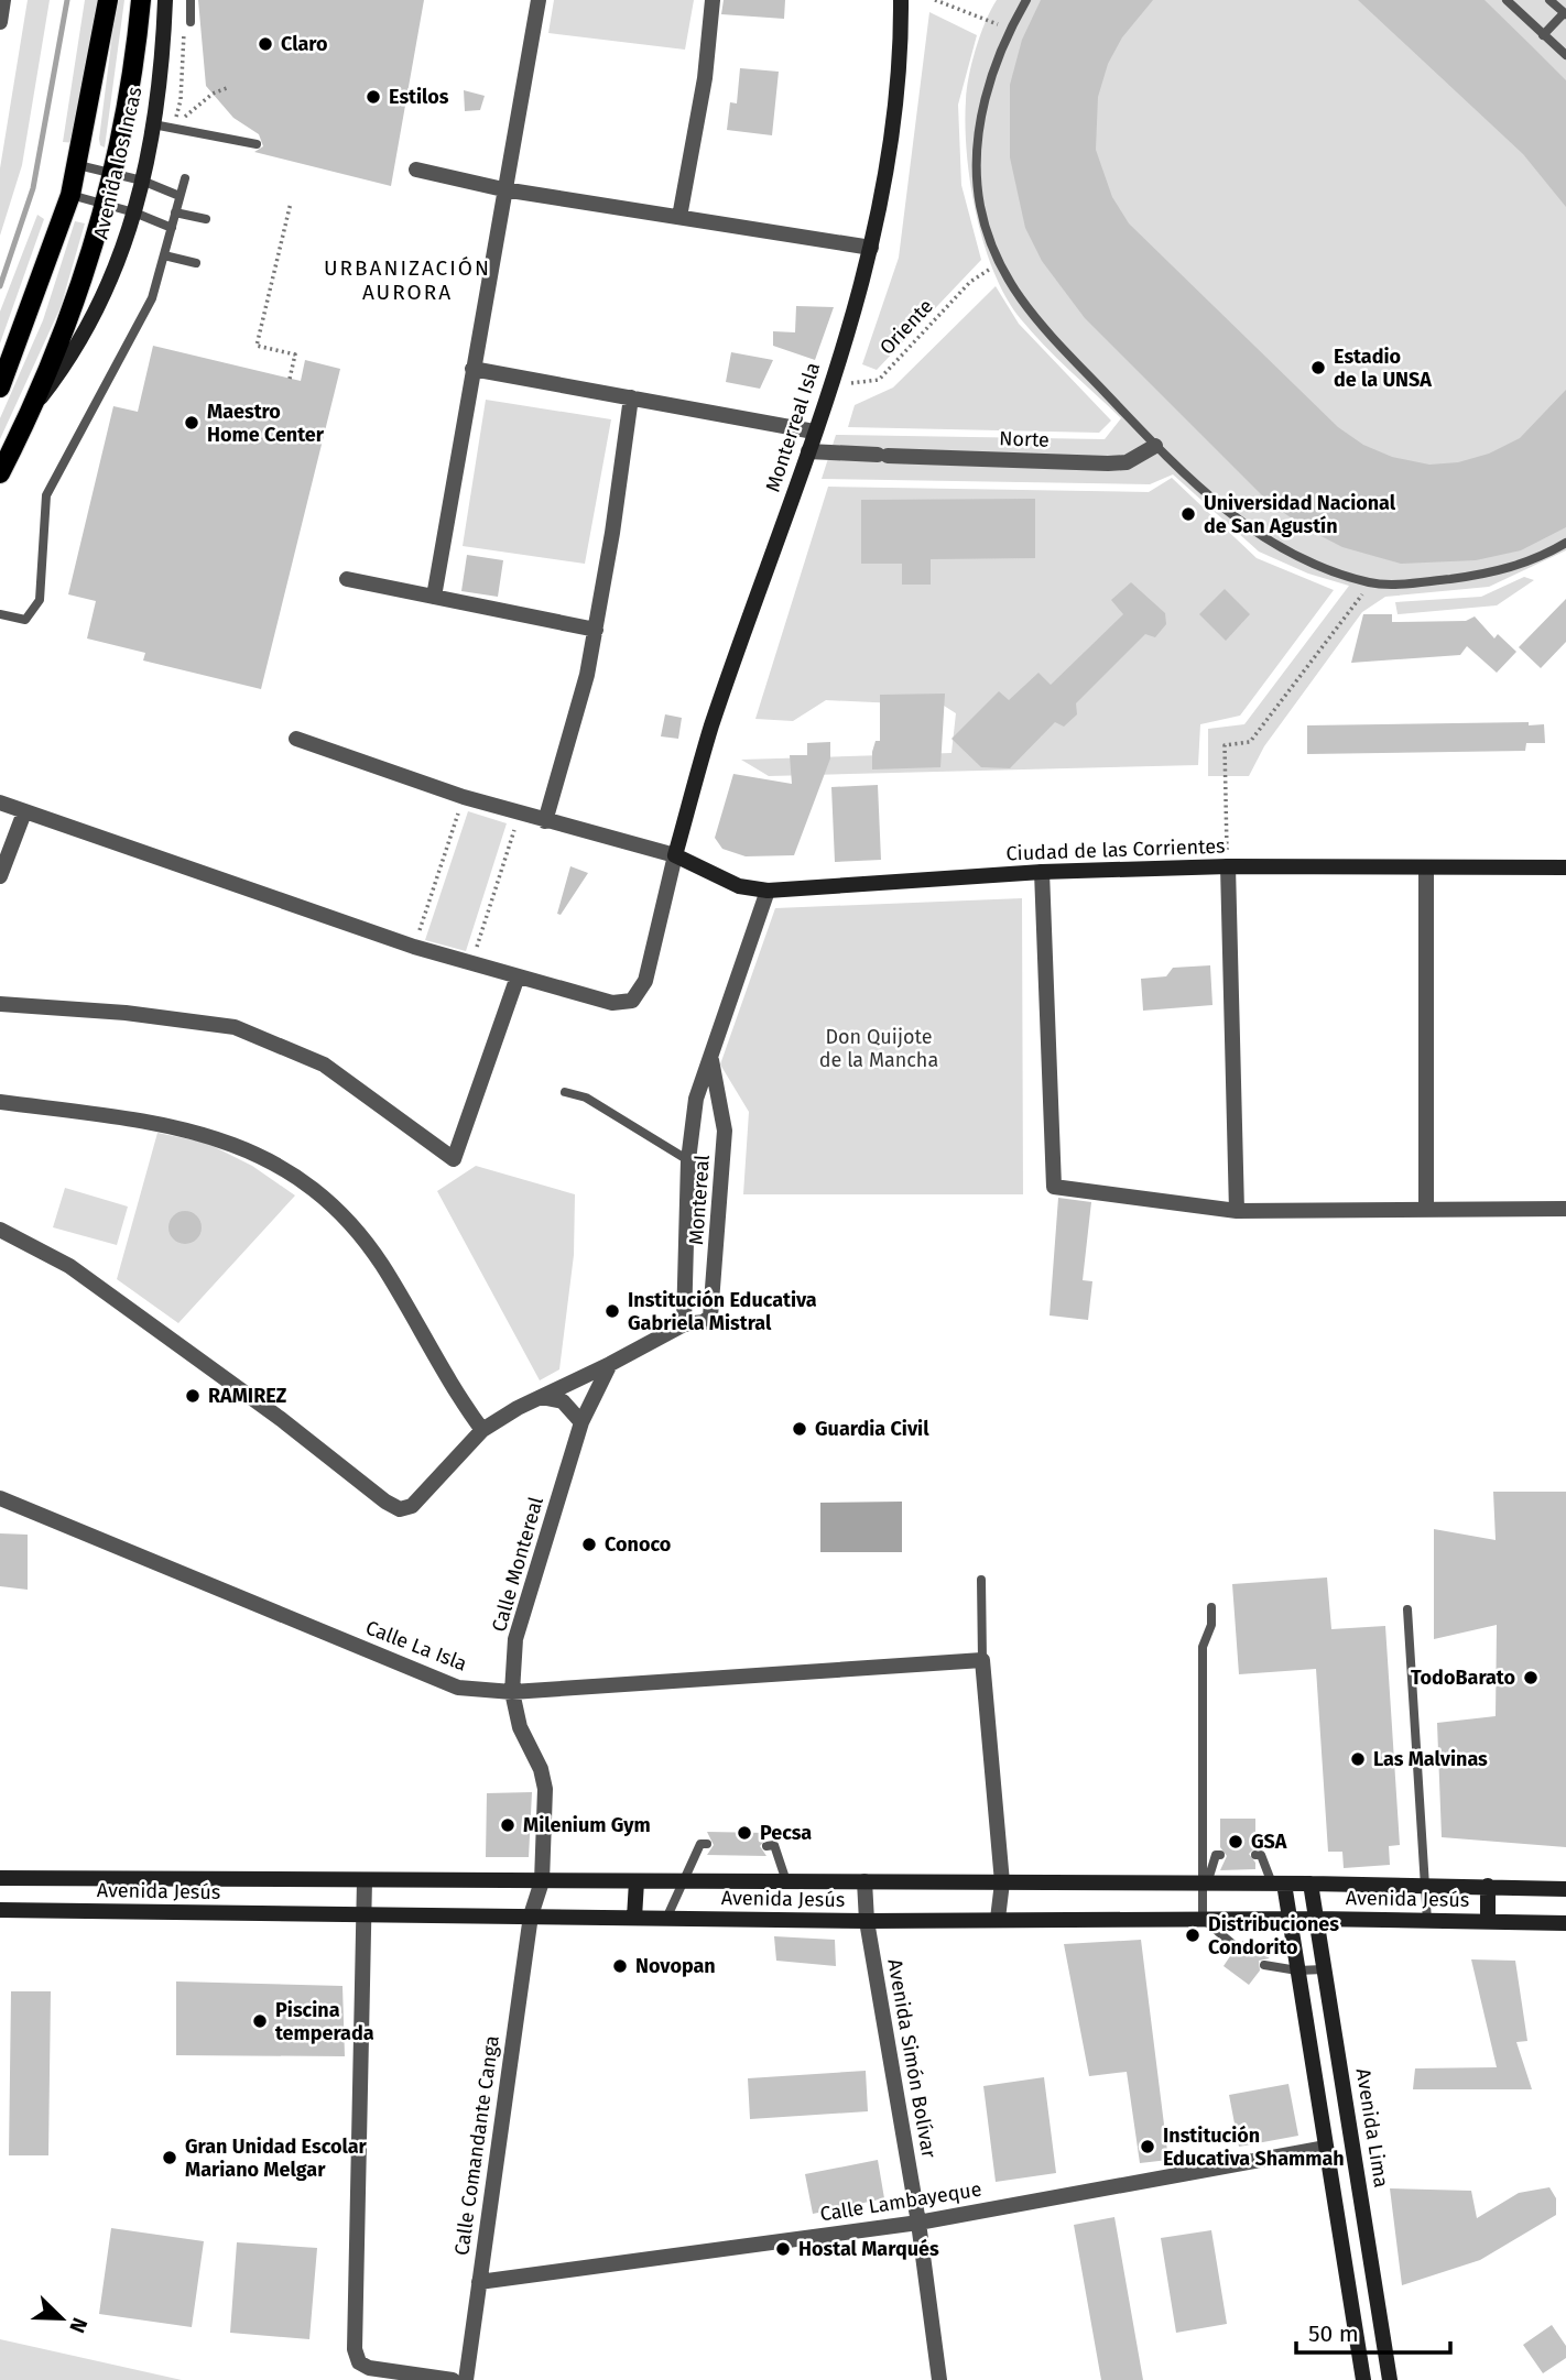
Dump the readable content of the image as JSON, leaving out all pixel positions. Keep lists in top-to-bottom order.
{
  "streets": {
    "main road": ["Avenida los Incas"],
    "street": [
      "Monterreal Isla",
      "Norte",
      "Ciudad de las Corrientes",
      "Montereal",
      "Calle Montereal",
      "Calle La Isla",
      "Avenida Jesús",
      "Avenida Simón Bolívar",
      "Avenida Lima",
      "Calle Comandante Canga",
      "Calle Lambayeque"
    ],
    "path": ["Oriente"]
  },
  "crossings": [
    ["Oriente", "Monterreal Isla"],
    ["Monterreal Isla", "Norte"],
    ["Monterreal Isla", "Ciudad de las Corrientes"],
    ["Ciudad de las Corrientes", "Montereal"],
    ["Montereal", "Calle Montereal"],
    ["Calle Montereal", "Calle La Isla"],
    ["Calle Montereal", "Avenida Jesús"],
    ["Calle Montereal", "Calle Comandante Canga"],
    ["Avenida Jesús", "Avenida Simón Bolívar"],
    ["Avenida Jesús", "Avenida Lima"],
    ["Avenida Jesús", "Calle Comandante Canga"],
    ["Avenida Simón Bolívar", "Calle Lambayeque"],
    ["Calle Comandante Canga", "Calle Lambayeque"]
  ],
  "districts": ["URBANIZACIÓN AURORA"],
  "parks": ["Don Quijote de la Mancha"],
  "places": [
    "Claro",
    "Estilos",
    "Estadio de la UNSA",
    "Maestro Home Center",
    "Universidad Nacional de San Agustín",
    "Institución Educativa Gabriela Mistral",
    "RAMIREZ",
    "Guardia Civil",
    "Conoco",
    "TodoBarato",
    "Las Malvinas",
    "Milenium Gym",
    "Pecsa",
    "GSA",
    "Distribuciones Condorito",
    "Novopan",
    "Piscina temperada",
    "Institución Educativa Shammah",
    "Gran Unidad Escolar Mariano Melgar",
    "Hostal Marqués"
  ],
  "scale_bar": "50 m",
  "north": "bottom right"
}
